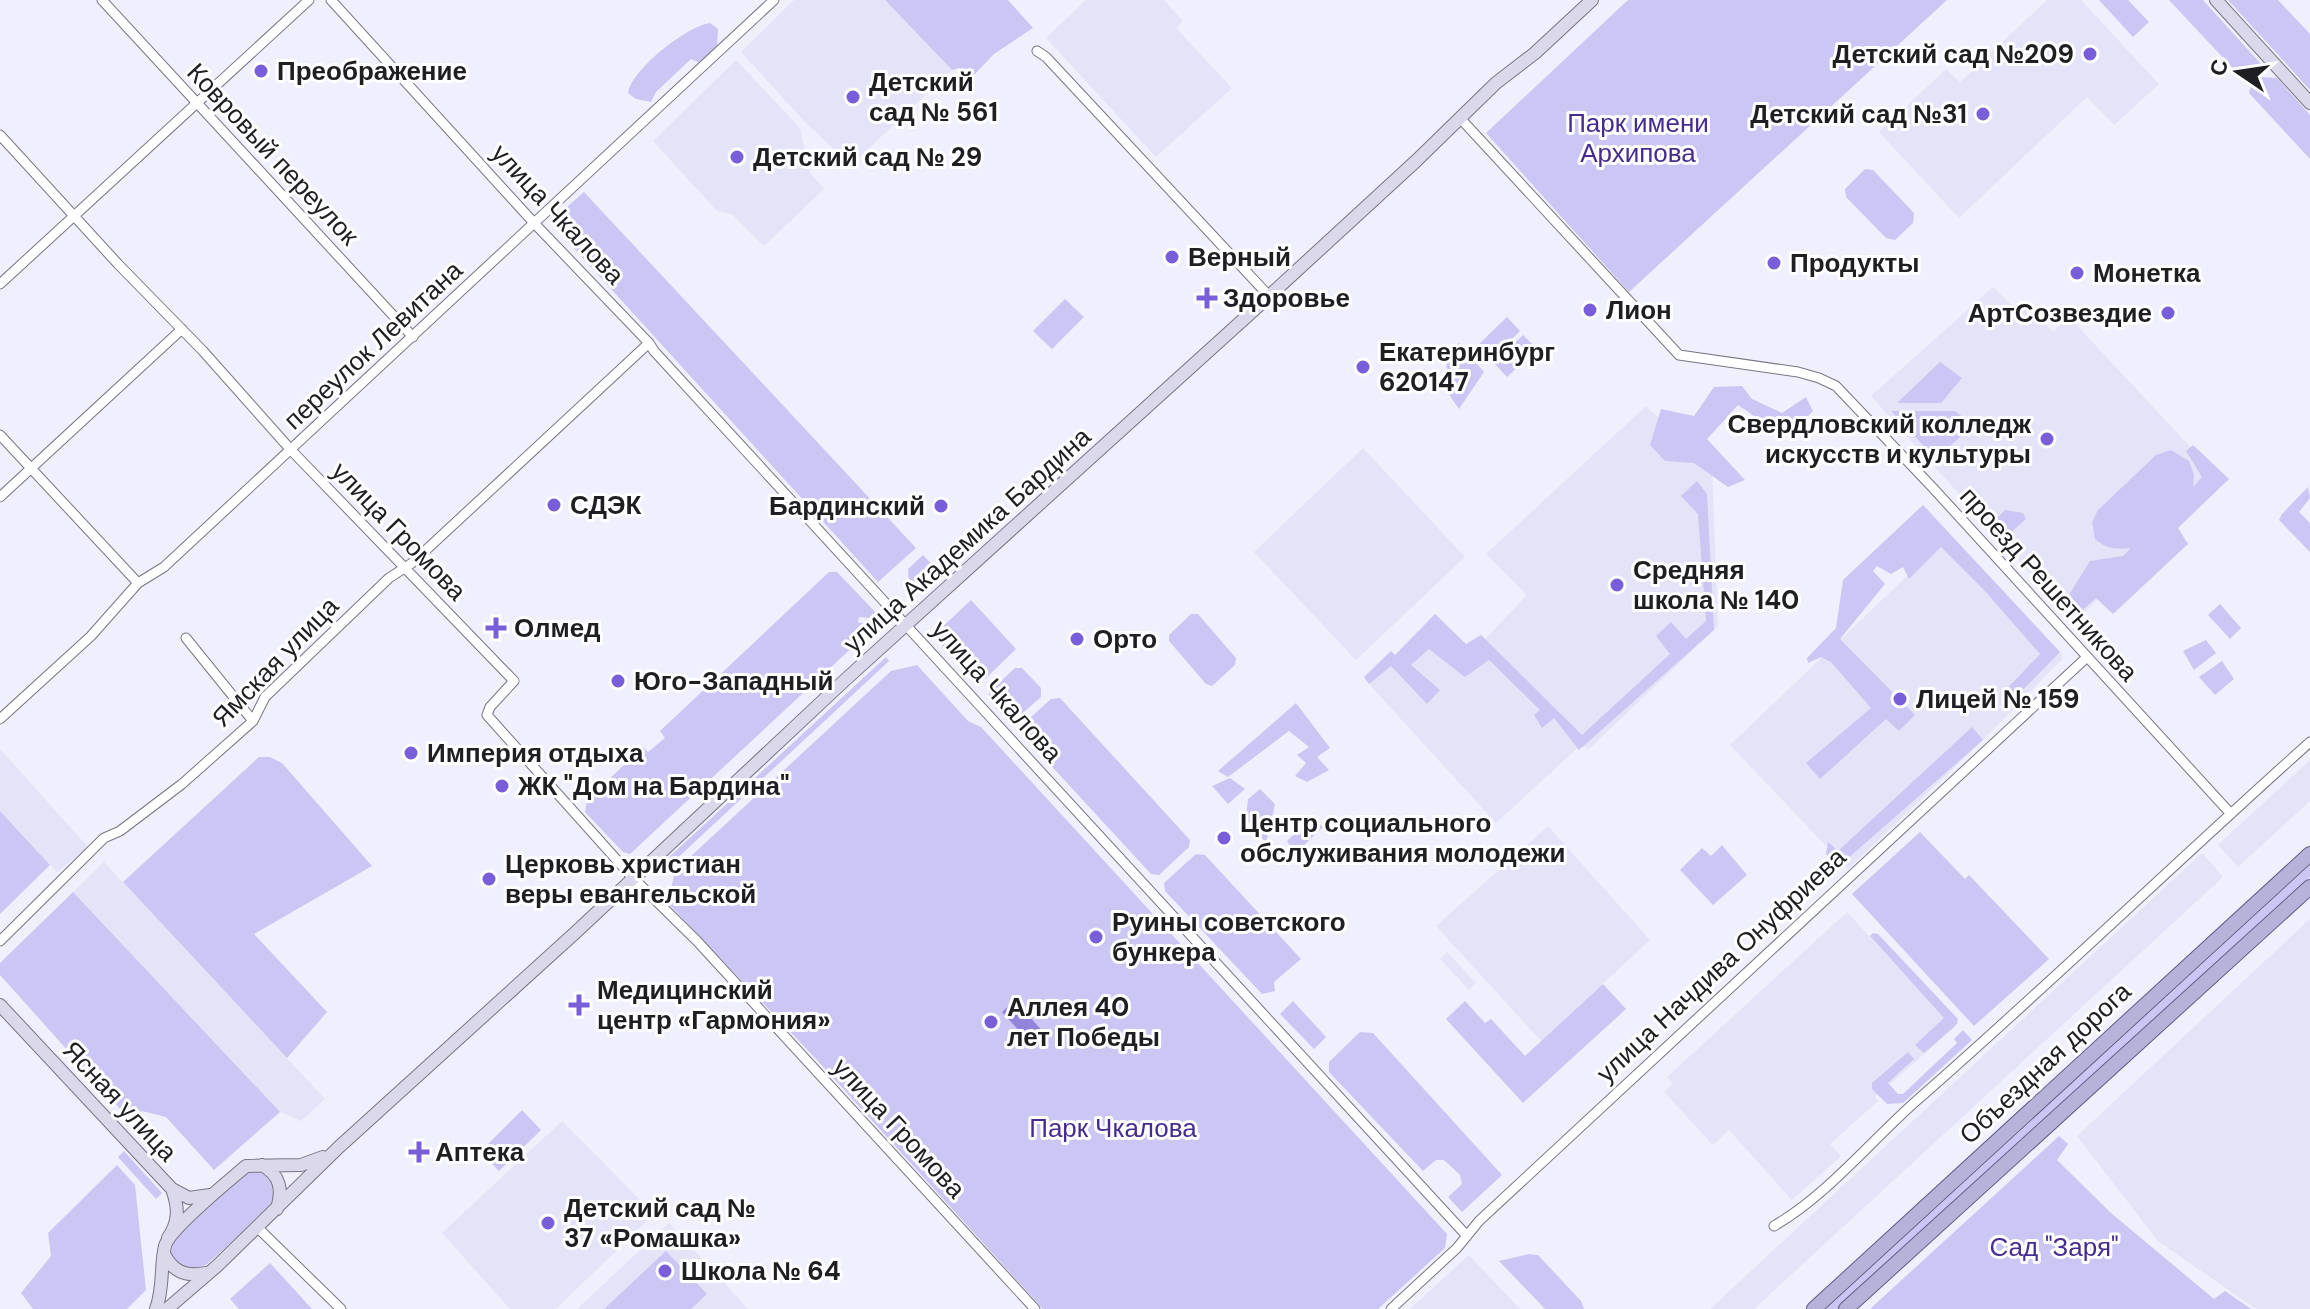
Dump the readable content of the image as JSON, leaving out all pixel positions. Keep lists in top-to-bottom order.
{
  "streets": {
    "main road": ["Объездная дорога"],
    "street": [
      "Ковровый переулок",
      "улица Чкалова",
      "переулок Левитана",
      "улица Громова",
      "улица Академика Бардина",
      "проезд Решетникова",
      "Ямская улица",
      "улица Начдива Онуфриева",
      "Ясная улица"
    ]
  },
  "crossings": [
    ["Ковровый переулок", "переулок Левитана"],
    ["улица Чкалова", "переулок Левитана"],
    ["улица Чкалова", "улица Академика Бардина"],
    ["улица Чкалова", "Ямская улица"],
    ["улица Чкалова", "улица Начдива Онуфриева"],
    ["переулок Левитана", "улица Громова"],
    ["улица Громова", "улица Академика Бардина"],
    ["улица Громова", "Ямская улица"],
    ["улица Академика Бардина", "проезд Решетникова"],
    ["улица Академика Бардина", "Ясная улица"],
    ["проезд Решетникова", "улица Начдива Онуфриева"]
  ],
  "parks": ["Парк имени Архипова", "Парк Чкалова", "Сад \"Заря\""],
  "places": {
    "other": [
      "Детский сад №209",
      "Преображение",
      "Детский сад № 561",
      "Детский сад №31",
      "Детский сад № 29",
      "Верный",
      "Продукты",
      "Монетка",
      "Лион",
      "АртСозвездие",
      "Екатеринбург 620147",
      "Свердловский колледж искусств и культуры",
      "СДЭК",
      "Бардинский",
      "Средняя школа № 140",
      "Орто",
      "Юго-Западный",
      "Лицей № 159",
      "Империя отдыха",
      "ЖК \"Дом на Бардина\"",
      "Центр социального обслуживания молодежи",
      "Церковь христиан веры евангельской",
      "Руины советского бункера",
      "Аллея 40 лет Победы",
      "Детский сад № 37 «Ромашка»",
      "Школа № 64"
    ],
    "health": [
      "Здоровье",
      "Олмед",
      "Медицинский центр «Гармония»",
      "Аптека"
    ]
  },
  "north": "left"
}
